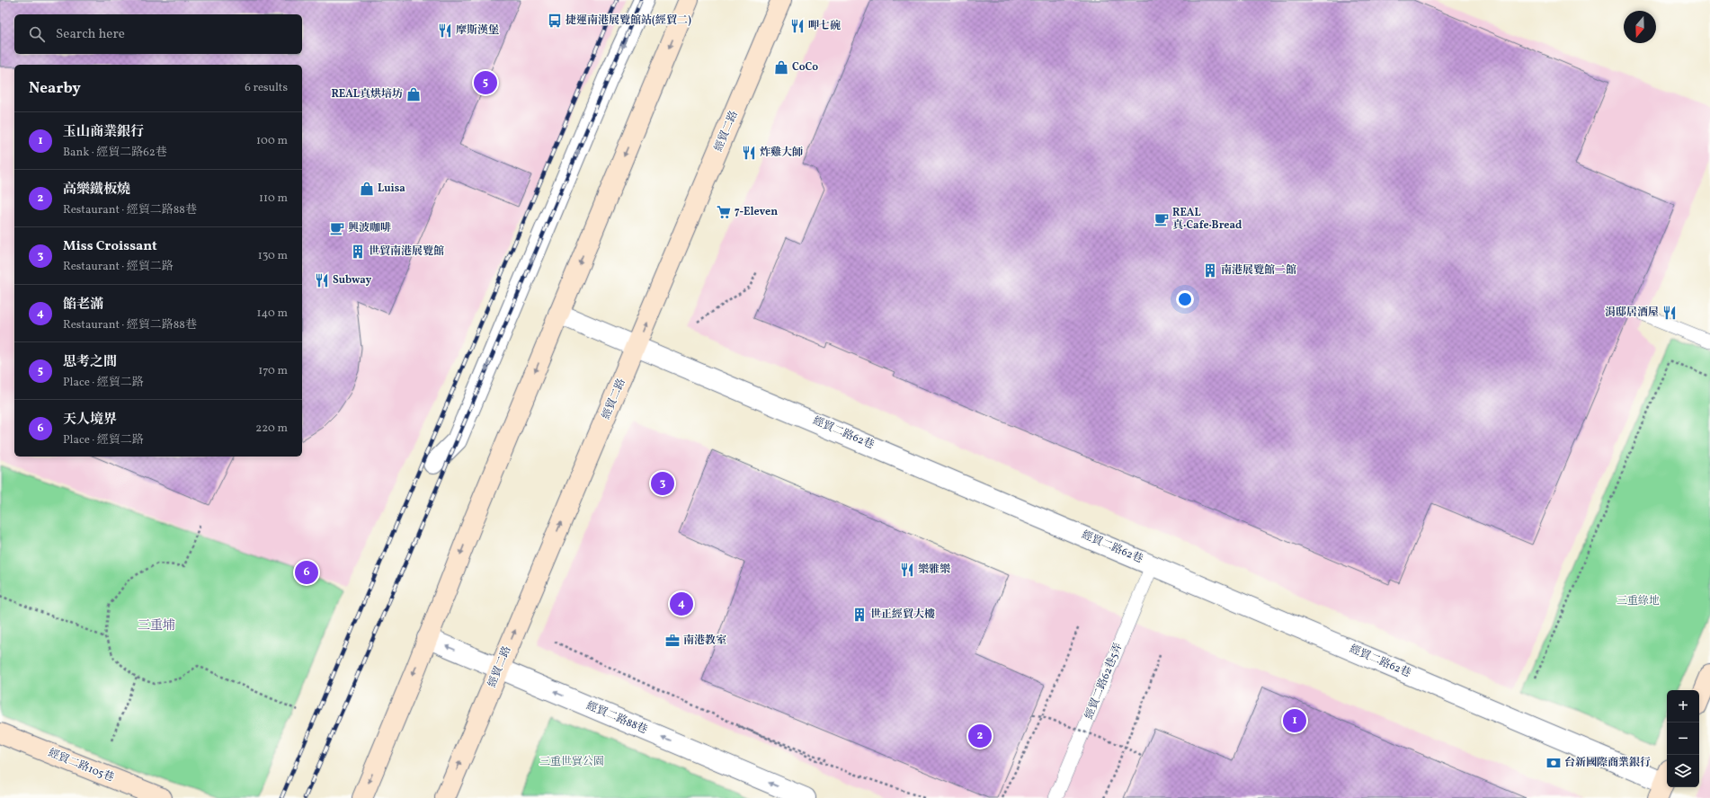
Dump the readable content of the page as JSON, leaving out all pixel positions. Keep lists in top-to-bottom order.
{
  "streets": {
    "main road": ["經貿二路", "經貿二路105巷"],
    "street": ["經貿二路62巷", "經貿二路88巷"],
    "lane": ["經貿二路62巷5弄"]
  },
  "crossings": [
    ["經貿二路", "經貿二路62巷"],
    ["經貿二路", "經貿二路88巷"],
    ["經貿二路62巷", "經貿二路62巷5弄"]
  ],
  "one_way": ["經貿二路88巷"],
  "districts": ["三重埔"],
  "parks": ["三重綠地", "三重世貿公園"],
  "places": {
    "bus stop": ["捷運南港展覽館站(經貿二)"],
    "restaurant": [
      "呷七碗",
      "摩斯漢堡",
      "炸雞大師",
      "Subway",
      "涓邸居酒屋",
      "樂雅樂"
    ],
    "shop": ["CoCo", "REAL真烘培坊", "Luisa"],
    "supermarket": ["7-Eleven"],
    "cafe": ["REAL 真‧Cafe‧Bread", "興波咖啡"],
    "building": ["世貿南港展覽館", "南港展覽館二館", "世正經貿大樓"],
    "office": ["南港教室"],
    "bank": ["台新國際商業銀行"]
  },
  "north": "bottom",
  "page": {
    "search": "Search here",
    "heading": ["Nearby", "6 results"],
    "pins": [
      "5",
      "3",
      "6",
      "4",
      "1",
      "2"
    ],
    "list": [
      {
        "mark": "1",
        "name": "玉山商業銀行",
        "note": "Bank · 經貿二路62巷",
        "value": "100 m"
      },
      {
        "mark": "2",
        "name": "高樂鐵板燒",
        "note": "Restaurant · 經貿二路88巷",
        "value": "110 m"
      },
      {
        "mark": "3",
        "name": "Miss Croissant",
        "note": "Restaurant · 經貿二路",
        "value": "130 m"
      },
      {
        "mark": "4",
        "name": "餡老滿",
        "note": "Restaurant · 經貿二路88巷",
        "value": "140 m"
      },
      {
        "mark": "5",
        "name": "思考之間",
        "note": "Place · 經貿二路",
        "value": "170 m"
      },
      {
        "mark": "6",
        "name": "天人境界",
        "note": "Place · 經貿二路",
        "value": "220 m"
      }
    ],
    "map_buttons": ["+", "−"]
  }
}
